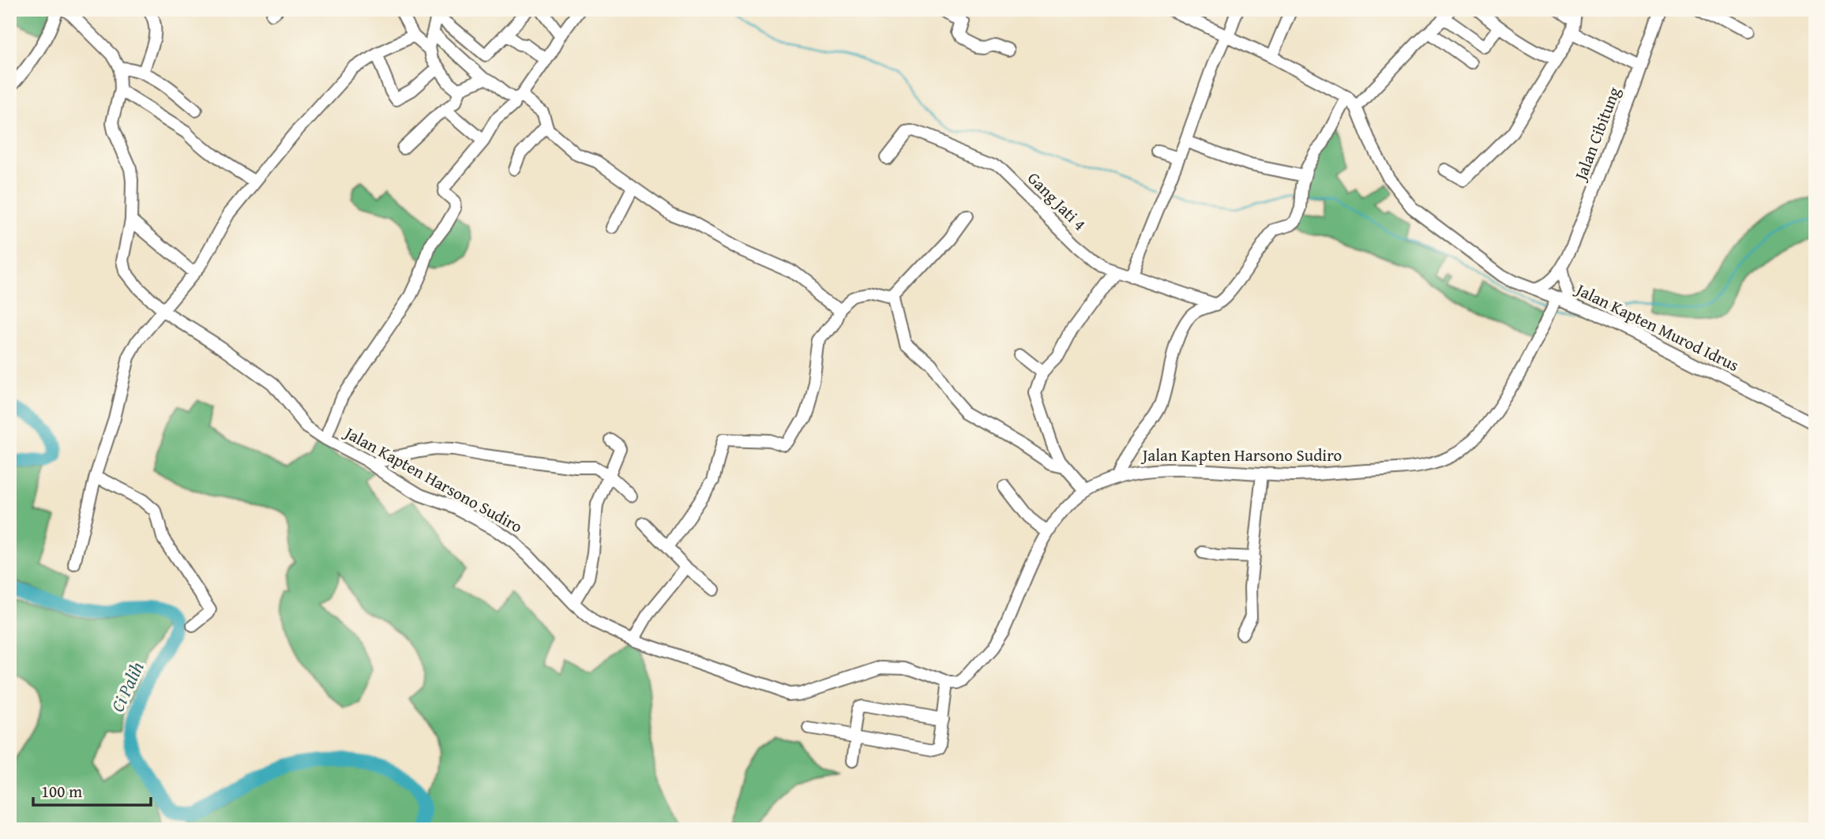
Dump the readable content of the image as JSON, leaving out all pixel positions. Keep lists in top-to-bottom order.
{
  "streets": {
    "street": [
      "Jalan Cibitung",
      "Gang Jati 4",
      "Jalan Kapten Murod Idrus",
      "Jalan Kapten Harsono Sudiro"
    ]
  },
  "crossings": [
    ["Jalan Kapten Murod Idrus", "Jalan Kapten Harsono Sudiro"]
  ],
  "water": ["Ci Palih"],
  "scale_bar": "100 m"
}
